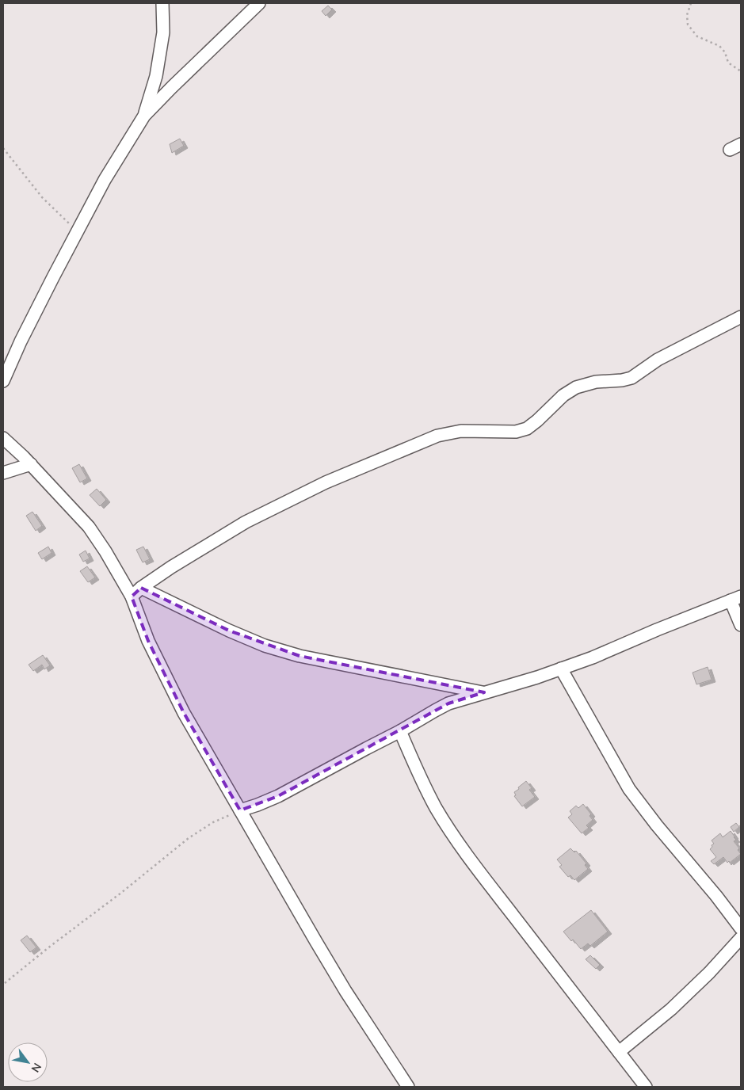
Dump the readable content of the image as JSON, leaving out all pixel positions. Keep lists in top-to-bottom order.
{
  "north": "bottom right"
}
